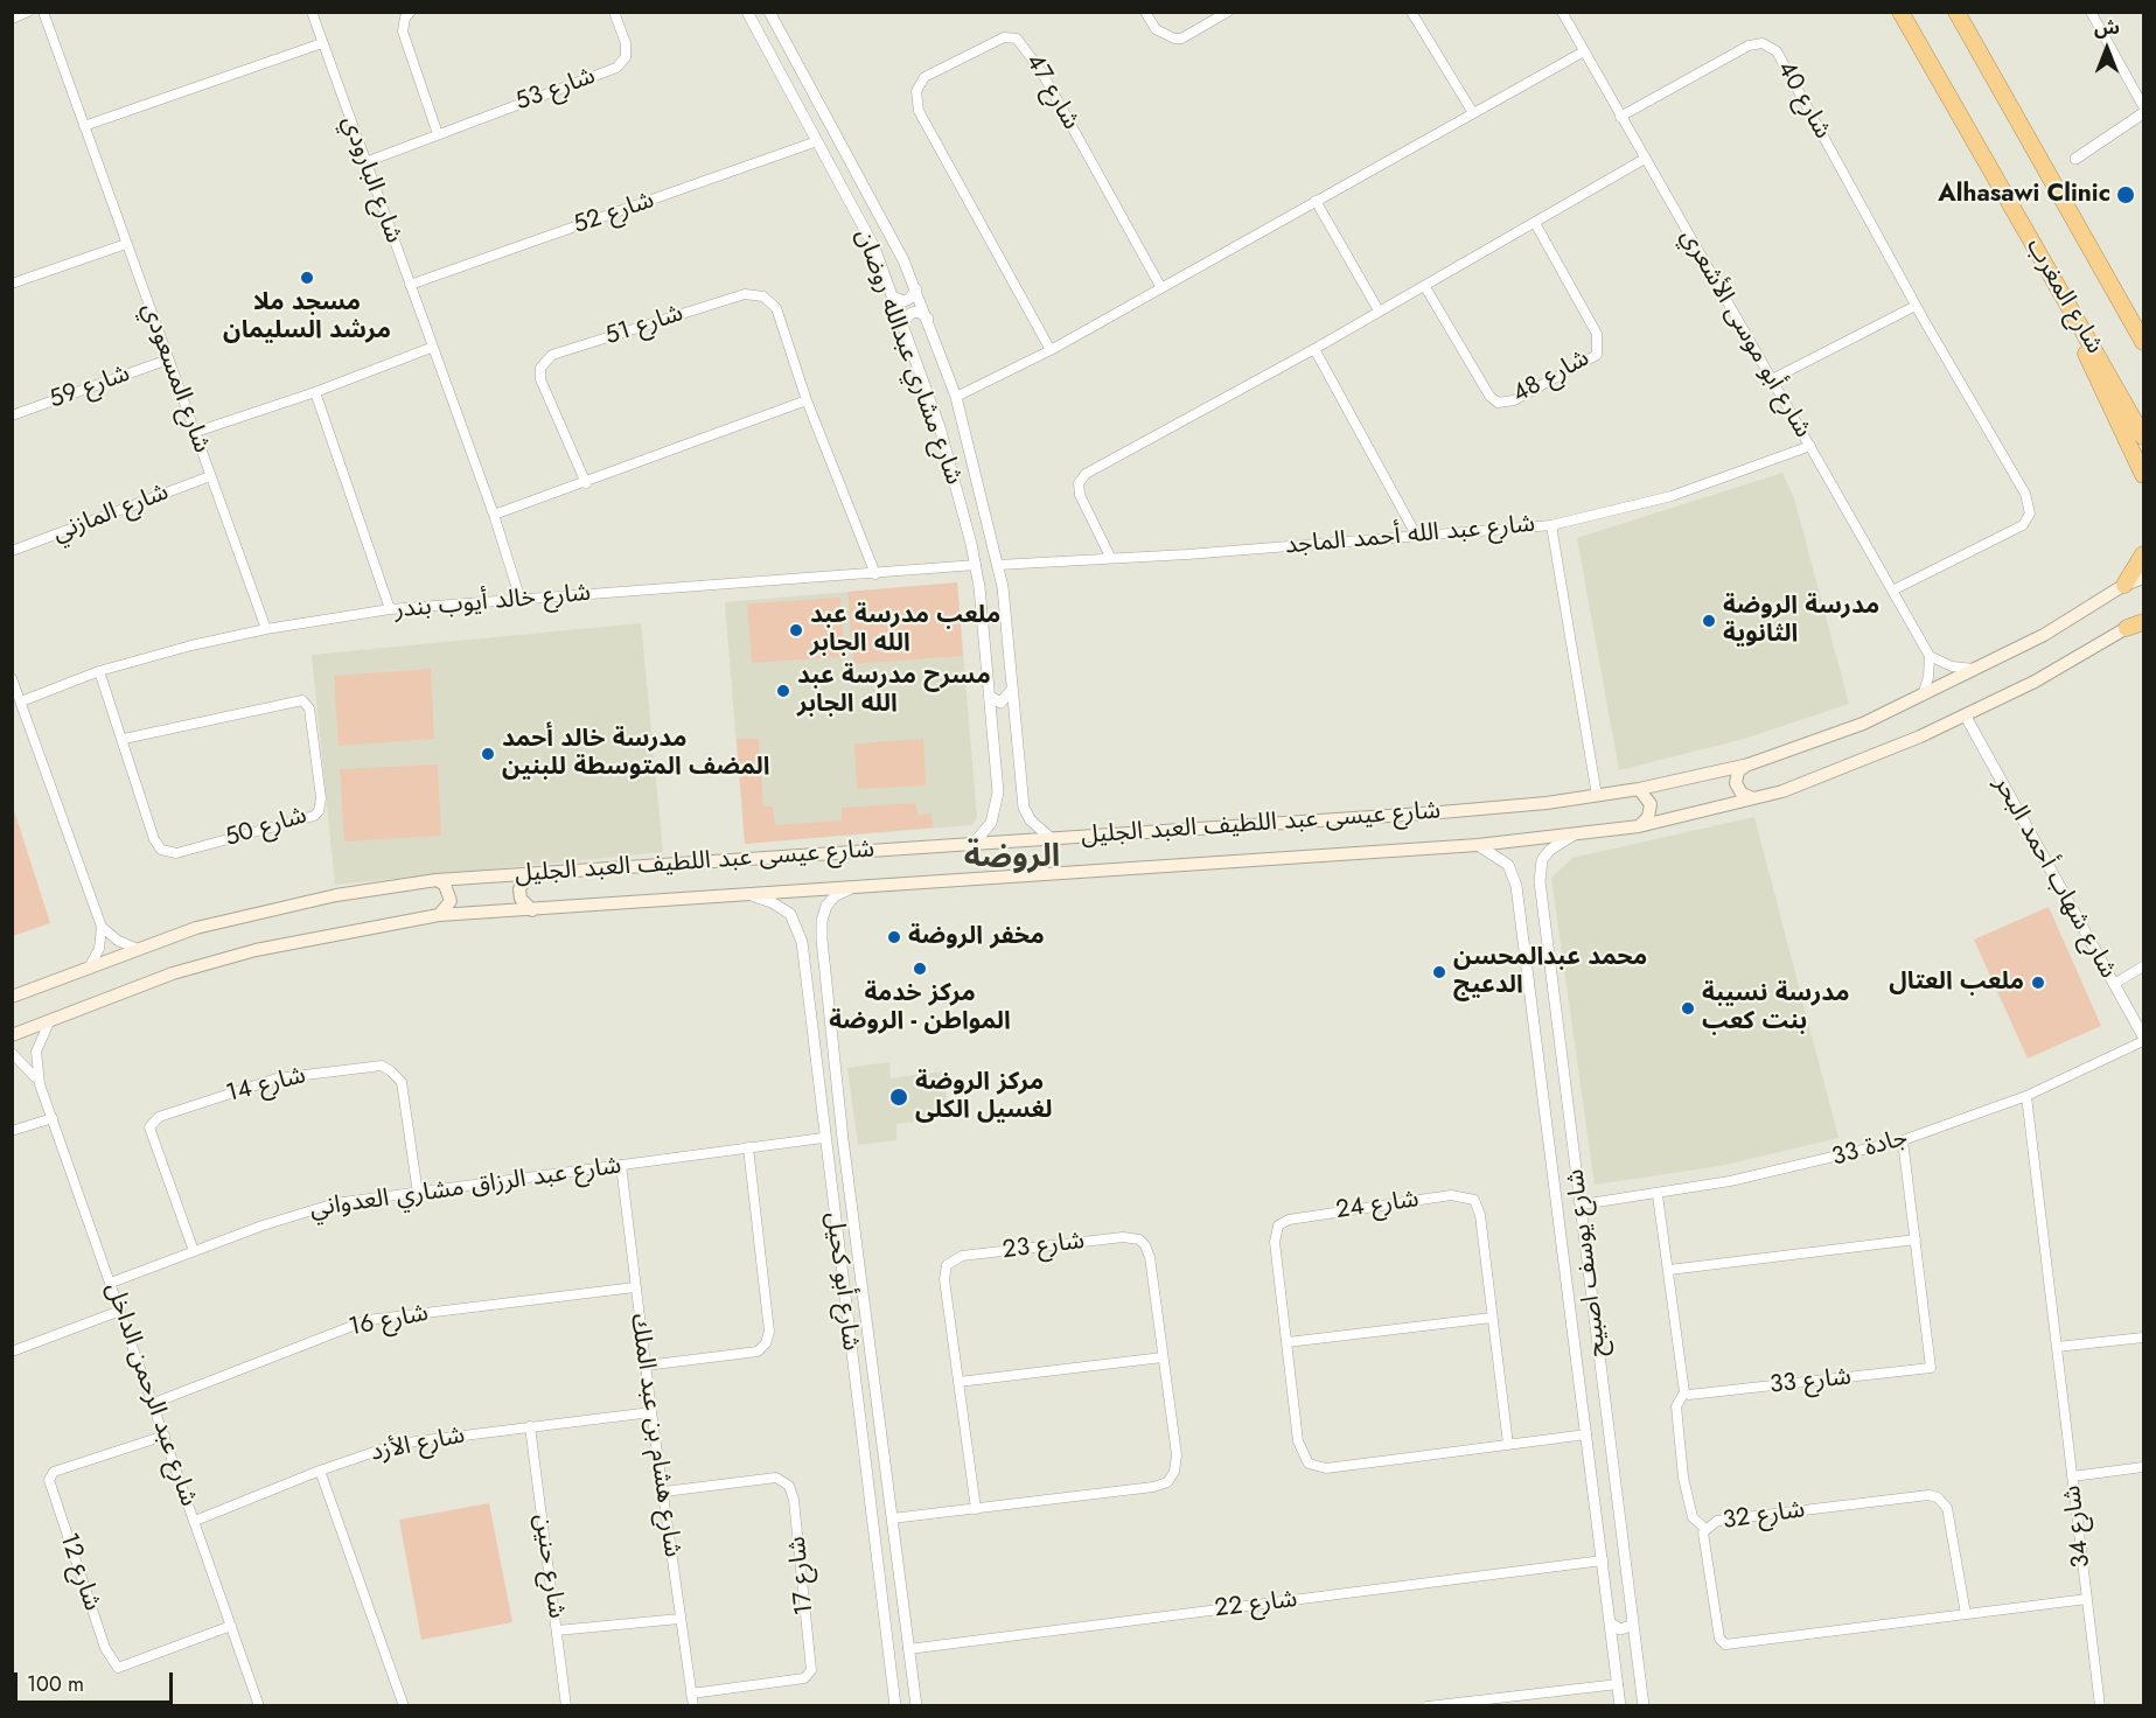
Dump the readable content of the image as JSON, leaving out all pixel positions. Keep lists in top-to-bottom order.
{
  "streets": {
    "highway": ["شارع المغرب"],
    "main road": ["شارع عيسى عبد اللطيف العبد الجليل"],
    "street": [
      "شارع 53",
      "شارع 47",
      "شارع 40",
      "شارع البارودي",
      "شارع 52",
      "شارع 51",
      "شارع أبو موسى الأشعري",
      "شارع مشاري عبدالله روضان",
      "شارع 48",
      "شارع المسعودي",
      "شارع 59",
      "شارع المازني",
      "شارع عبد الله أحمد الماجد",
      "شارع خالد أيوب بندر",
      "شارع 50",
      "شارع شهاب أحمد البحر",
      "شارع 14",
      "جادة 33",
      "شارع عبد الرزاق مشاري العدواني",
      "شارع 24",
      "شارع 23",
      "شارع يوسف اصبيح",
      "شارع أبو كحيل",
      "شارع 16",
      "شارع 33",
      "شارع عبد الرحمن الداخل",
      "شارع هشام بن عبد الملك",
      "شارع الأزد",
      "شارع 32",
      "شارع 34",
      "شارع حنين",
      "شارع 12",
      "شارع 17",
      "شارع 22"
    ]
  },
  "crossings": [
    ["شارع 53", "شارع البارودي"],
    ["شارع 40", "شارع أبو موسى الأشعري"],
    ["شارع البارودي", "شارع 52"],
    ["شارع البارودي", "شارع خالد أيوب بندر"],
    ["شارع 52", "شارع مشاري عبدالله روضان"],
    ["شارع 51", "شارع خالد أيوب بندر"],
    ["شارع أبو موسى الأشعري", "شارع عبد الله أحمد الماجد"],
    ["شارع مشاري عبدالله روضان", "شارع عبد الله أحمد الماجد"],
    ["شارع مشاري عبدالله روضان", "شارع خالد أيوب بندر"],
    ["شارع مشاري عبدالله روضان", "شارع عيسى عبد اللطيف العبد الجليل"],
    ["شارع المسعودي", "شارع 59"],
    ["شارع المسعودي", "شارع المازني"],
    ["شارع المسعودي", "شارع خالد أيوب بندر"],
    ["شارع خالد أيوب بندر", "شارع 50"],
    ["شارع عيسى عبد اللطيف العبد الجليل", "شارع شهاب أحمد البحر"],
    ["شارع عيسى عبد اللطيف العبد الجليل", "شارع يوسف اصبيح"],
    ["شارع عيسى عبد اللطيف العبد الجليل", "شارع أبو كحيل"],
    ["شارع عيسى عبد اللطيف العبد الجليل", "شارع عبد الرحمن الداخل"],
    ["شارع شهاب أحمد البحر", "جادة 33"],
    ["شارع 14", "شارع عبد الرزاق مشاري العدواني"],
    ["جادة 33", "شارع يوسف اصبيح"],
    ["جادة 33", "شارع 33"],
    ["جادة 33", "شارع 34"],
    ["شارع عبد الرزاق مشاري العدواني", "شارع أبو كحيل"],
    ["شارع عبد الرزاق مشاري العدواني", "شارع عبد الرحمن الداخل"],
    ["شارع عبد الرزاق مشاري العدواني", "شارع هشام بن عبد الملك"],
    ["شارع 24", "شارع يوسف اصبيح"],
    ["شارع 23", "شارع أبو كحيل"],
    ["شارع يوسف اصبيح", "شارع 22"],
    ["شارع أبو كحيل", "شارع 22"],
    ["شارع 16", "شارع عبد الرحمن الداخل"],
    ["شارع 16", "شارع هشام بن عبد الملك"],
    ["شارع عبد الرحمن الداخل", "شارع الأزد"],
    ["شارع عبد الرحمن الداخل", "شارع 12"],
    ["شارع هشام بن عبد الملك", "شارع الأزد"],
    ["شارع هشام بن عبد الملك", "شارع 17"],
    ["شارع الأزد", "شارع حنين"],
    ["شارع 32", "شارع 34"]
  ],
  "districts": ["الروضة"],
  "places": [
    "Alhasawi Clinic",
    "مسجد ملا مرشد السليمان",
    "مدرسة الروضة الثانوية",
    "ملعب مدرسة عبد الله الجابر",
    "مسرح مدرسة عبد الله الجابر",
    "مدرسة خالد أحمد المضف المتوسطة للبنين",
    "مخفر الروضة",
    "مركز خدمة المواطن - الروضة",
    "محمد عبدالمحسن الدعيج",
    "ملعب العتال",
    "مدرسة نسيبة بنت كعب",
    "مركز الروضة لغسيل الكلى"
  ],
  "scale_bar": "100 m",
  "north": "top"
}
